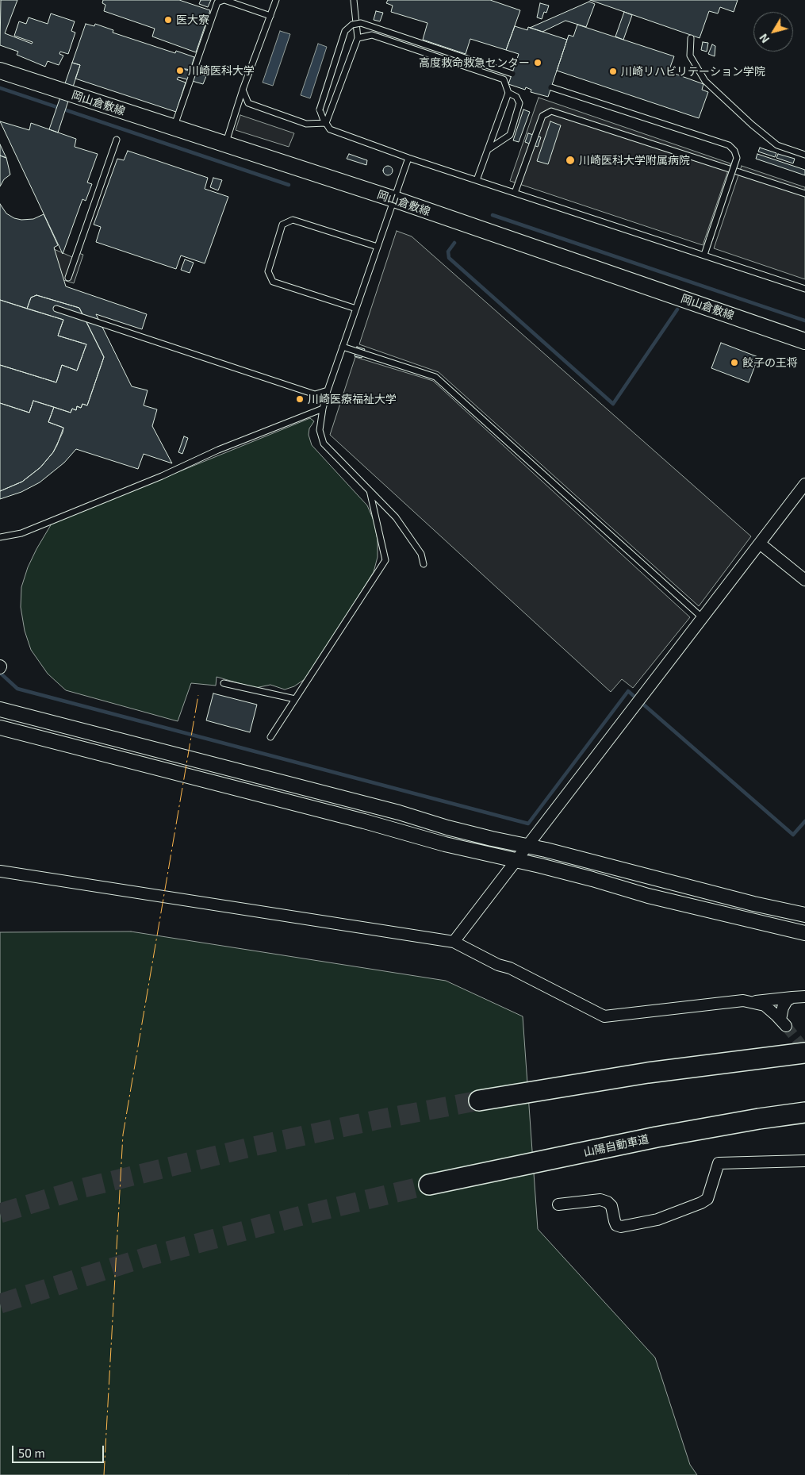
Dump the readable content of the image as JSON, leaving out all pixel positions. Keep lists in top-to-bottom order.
{
  "streets": {
    "highway": ["山陽自動車道"],
    "main road": ["岡山倉敷線"]
  },
  "places": [
    "医大寮",
    "高度救命救急センター",
    "川崎医科大学",
    "川崎リハビリテーション学院",
    "川崎医科大学附属病院",
    "餃子の王将",
    "川崎医療福祉大学"
  ],
  "scale_bar": "50 m",
  "north": "bottom left"
}
